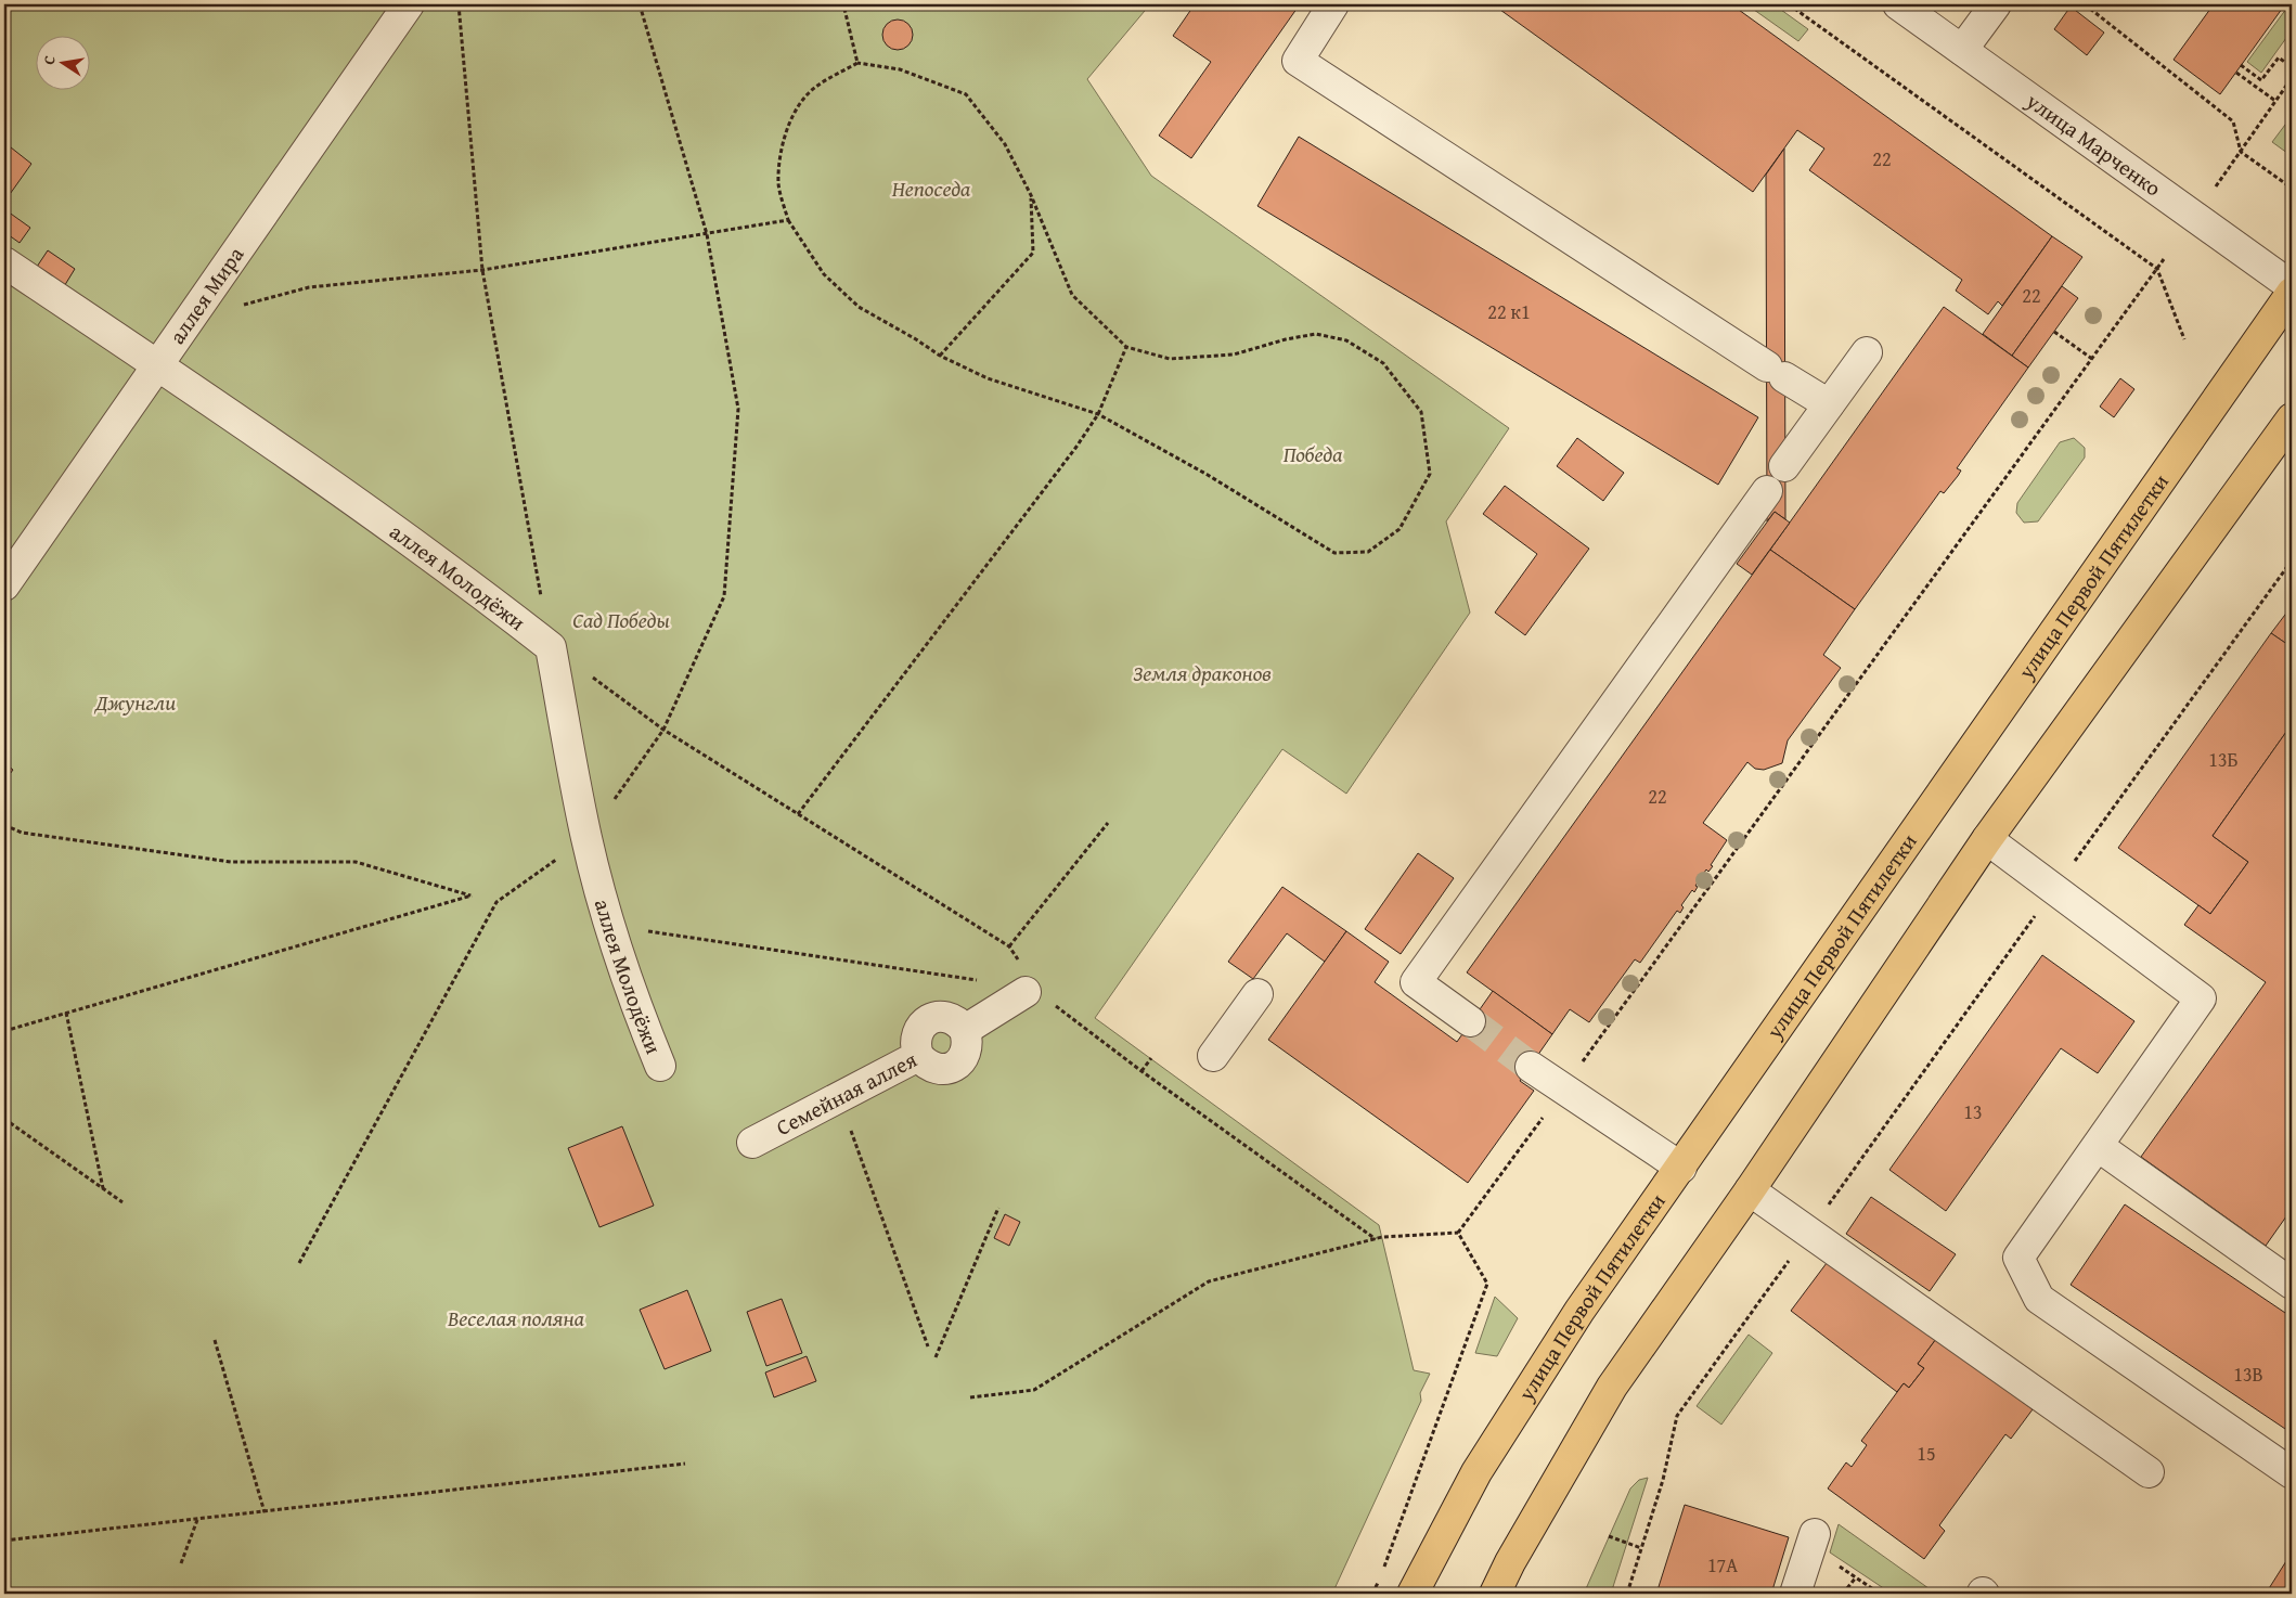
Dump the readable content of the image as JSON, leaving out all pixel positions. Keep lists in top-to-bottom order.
{
  "streets": {
    "main road": ["улица Первой Пятилетки"],
    "street": [
      "улица Марченко",
      "аллея Мира",
      "аллея Молодёжи",
      "Семейная аллея"
    ]
  },
  "crossings": [
    ["аллея Мира", "аллея Молодёжи"]
  ],
  "parks": [
    "Непоседа",
    "Победа",
    "Сад Победы",
    "Земля драконов",
    "Джунгли",
    "Веселая поляна"
  ],
  "house_numbers": [
    "22",
    "22",
    "22 к1",
    "13Б",
    "22",
    "13",
    "13В",
    "15",
    "17А"
  ],
  "north": "left"
}
